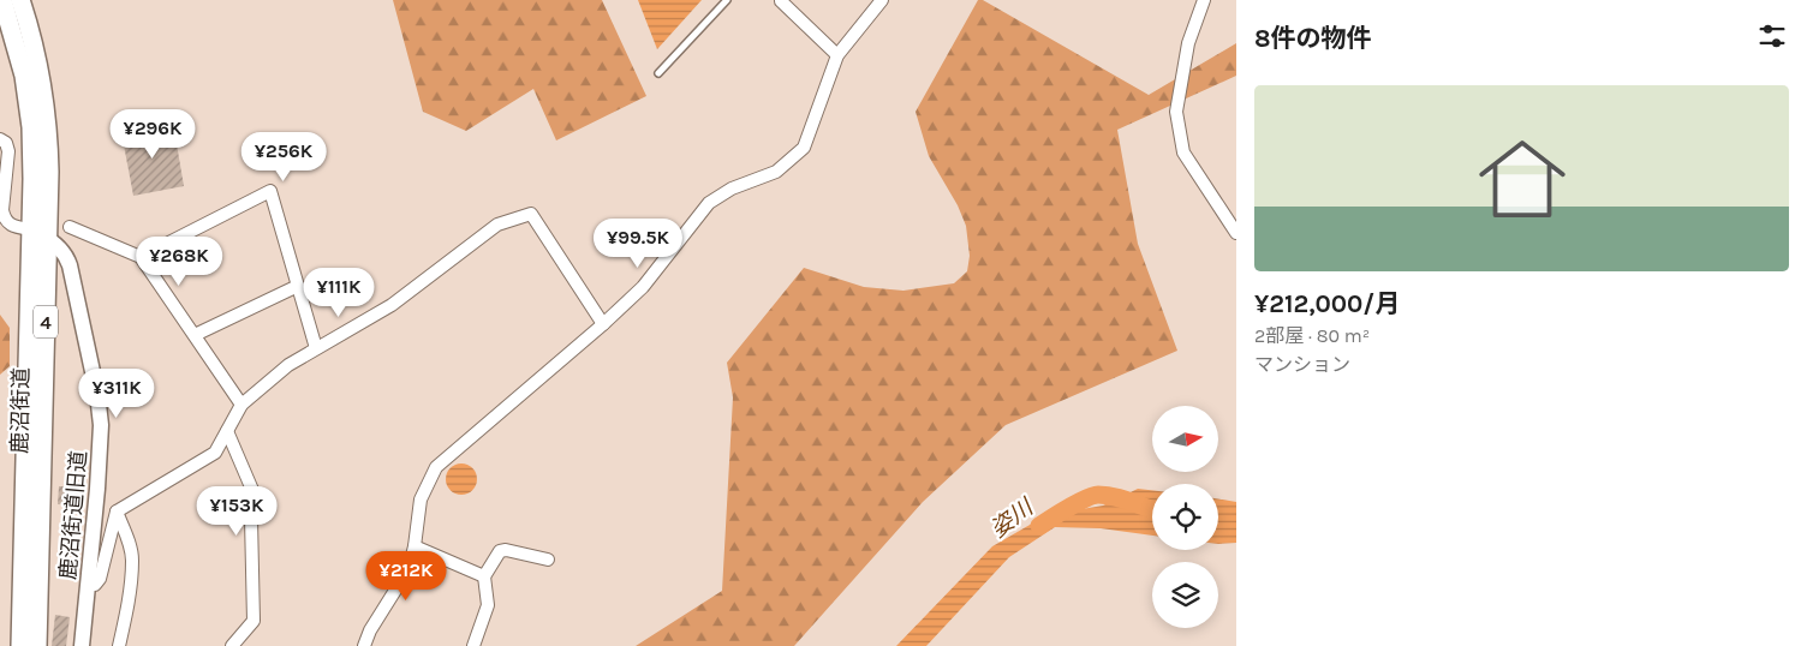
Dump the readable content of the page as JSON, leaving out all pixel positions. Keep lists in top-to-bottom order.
{
  "streets": {
    "main road": ["4", "鹿沼街道"],
    "street": ["鹿沼街道旧道"]
  },
  "crossings": [
    ["鹿沼街道", "鹿沼街道旧道"]
  ],
  "water": ["姿川"],
  "north": "right",
  "page": {
    "heading": "8件の物件",
    "list": [
      {
        "name": "¥212,000/月",
        "note": "2部屋 · 80 m² · マンション"
      }
    ],
    "price": [
      "¥296K",
      "¥256K",
      "¥99.5K",
      "¥268K",
      "¥111K",
      "¥311K",
      "¥153K",
      "¥212K"
    ]
  }
}
